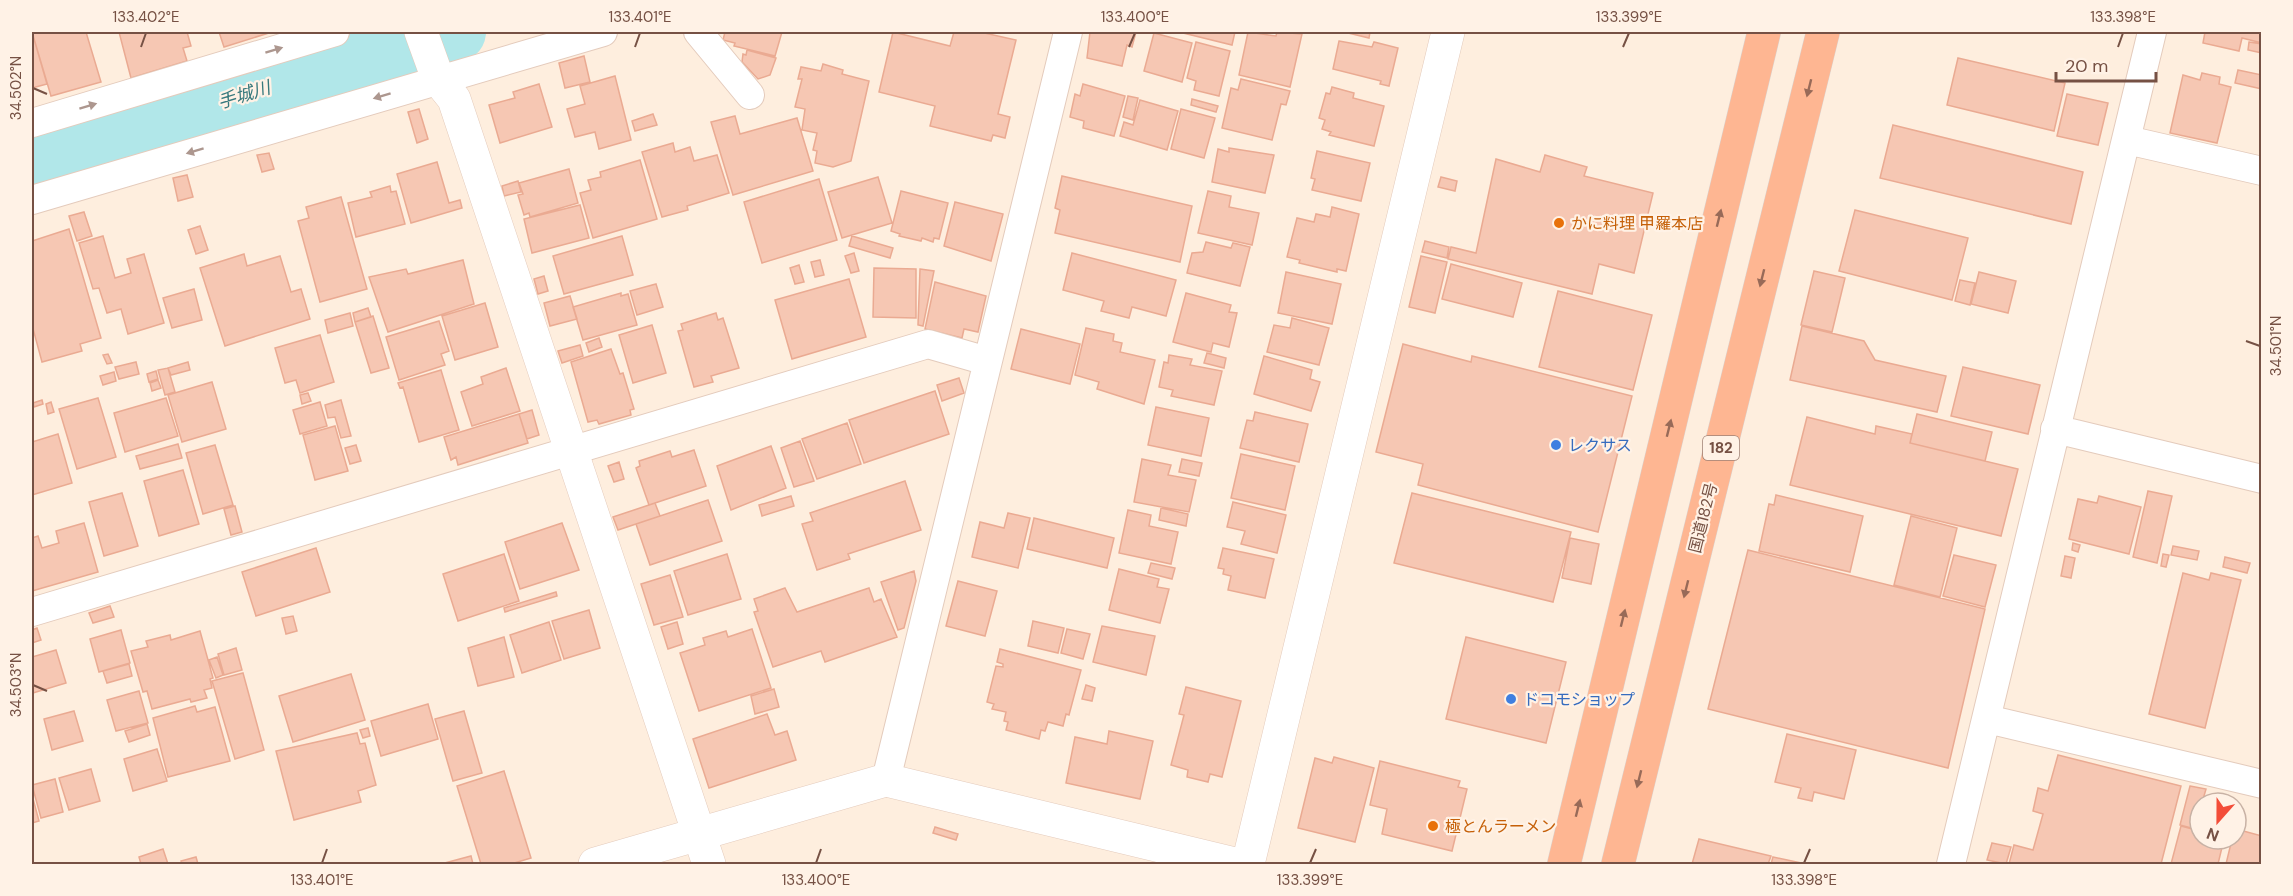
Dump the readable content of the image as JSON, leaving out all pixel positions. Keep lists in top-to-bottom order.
{
  "streets": {
    "highway": ["182", "国道182号"]
  },
  "water": ["手城川"],
  "places": [
    "かに料理 甲羅本店",
    "レクサス",
    "ドコモショップ",
    "極とんラーメン"
  ],
  "scale_bar": "20 m",
  "north": "bottom",
  "coordinates": [
    "133.402°E",
    "133.401°E",
    "133.400°E",
    "133.399°E",
    "133.398°E",
    "34.502°N",
    "34.501°N",
    "34.503°N"
  ]
}
